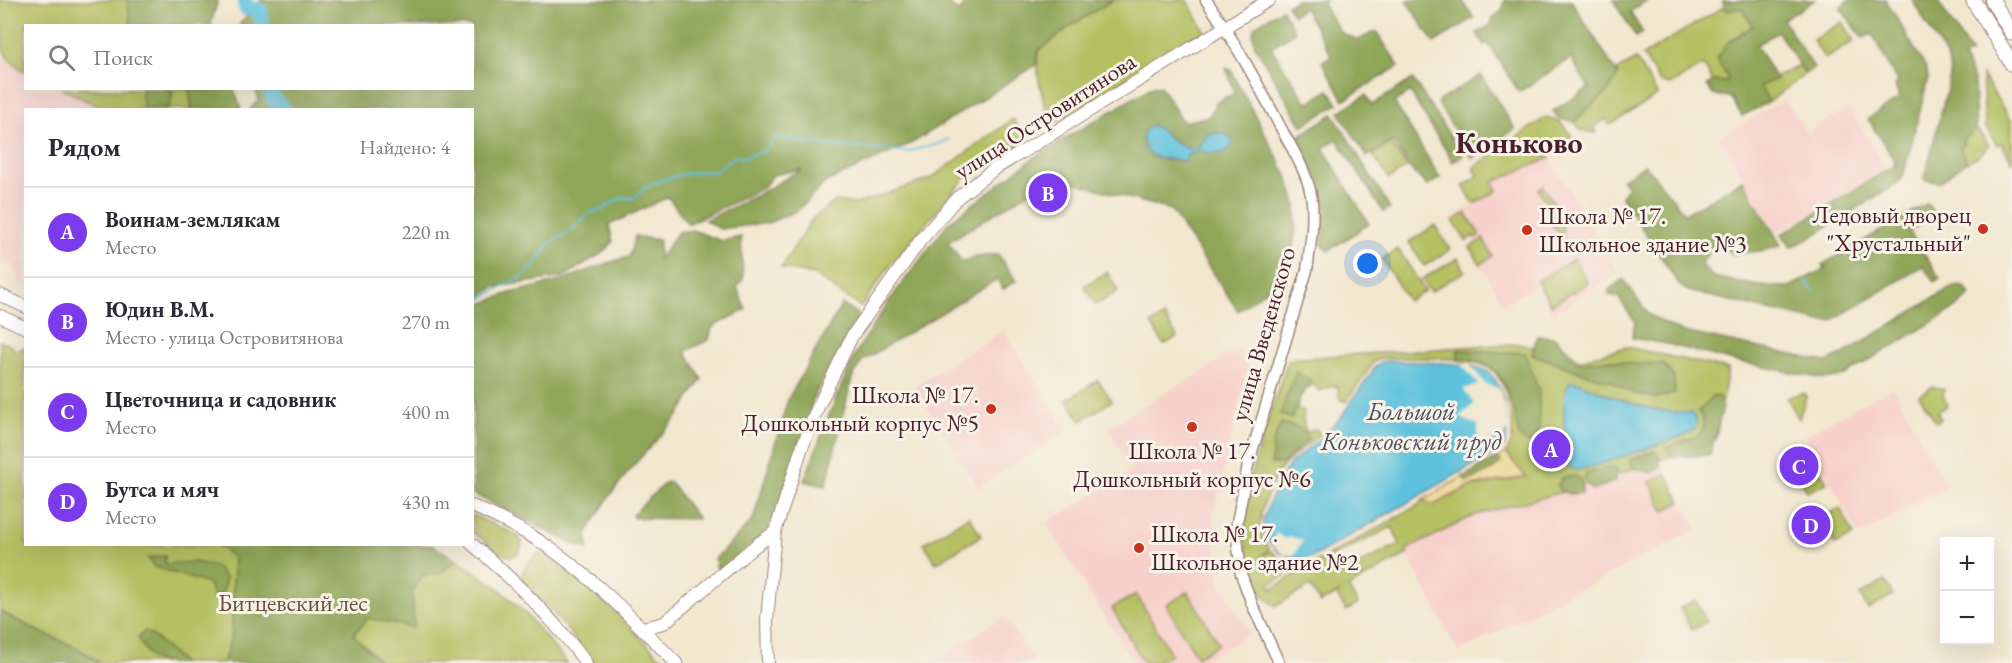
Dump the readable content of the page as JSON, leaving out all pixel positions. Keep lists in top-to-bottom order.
{
  "streets": {
    "main road": ["улица Островитянова"],
    "street": ["улица Введенского"]
  },
  "crossings": [
    ["улица Островитянова", "улица Введенского"]
  ],
  "districts": ["Коньково"],
  "water": ["Большой Коньковский пруд"],
  "parks": ["Битцевский лес"],
  "places": [
    "Ледовый дворец \"Хрустальный\"",
    "Школа № 17. Школьное здание №3",
    "Школа № 17. Дошкольный корпус №5",
    "Школа № 17. Дошкольный корпус №6",
    "Школа № 17. Школьное здание №2"
  ],
  "page": {
    "search": "Поиск",
    "heading": ["Рядом", "Найдено: 4"],
    "pins": [
      "B",
      "A",
      "C",
      "D"
    ],
    "list": [
      {
        "mark": "A",
        "name": "Воинам-землякам",
        "note": "Место",
        "value": "220 m"
      },
      {
        "mark": "B",
        "name": "Юдин В.М.",
        "note": "Место · улица Островитянова",
        "value": "270 m"
      },
      {
        "mark": "C",
        "name": "Цветочница и садовник",
        "note": "Место",
        "value": "400 m"
      },
      {
        "mark": "D",
        "name": "Бутса и мяч",
        "note": "Место",
        "value": "430 m"
      }
    ],
    "map_buttons": ["+", "−"]
  }
}
